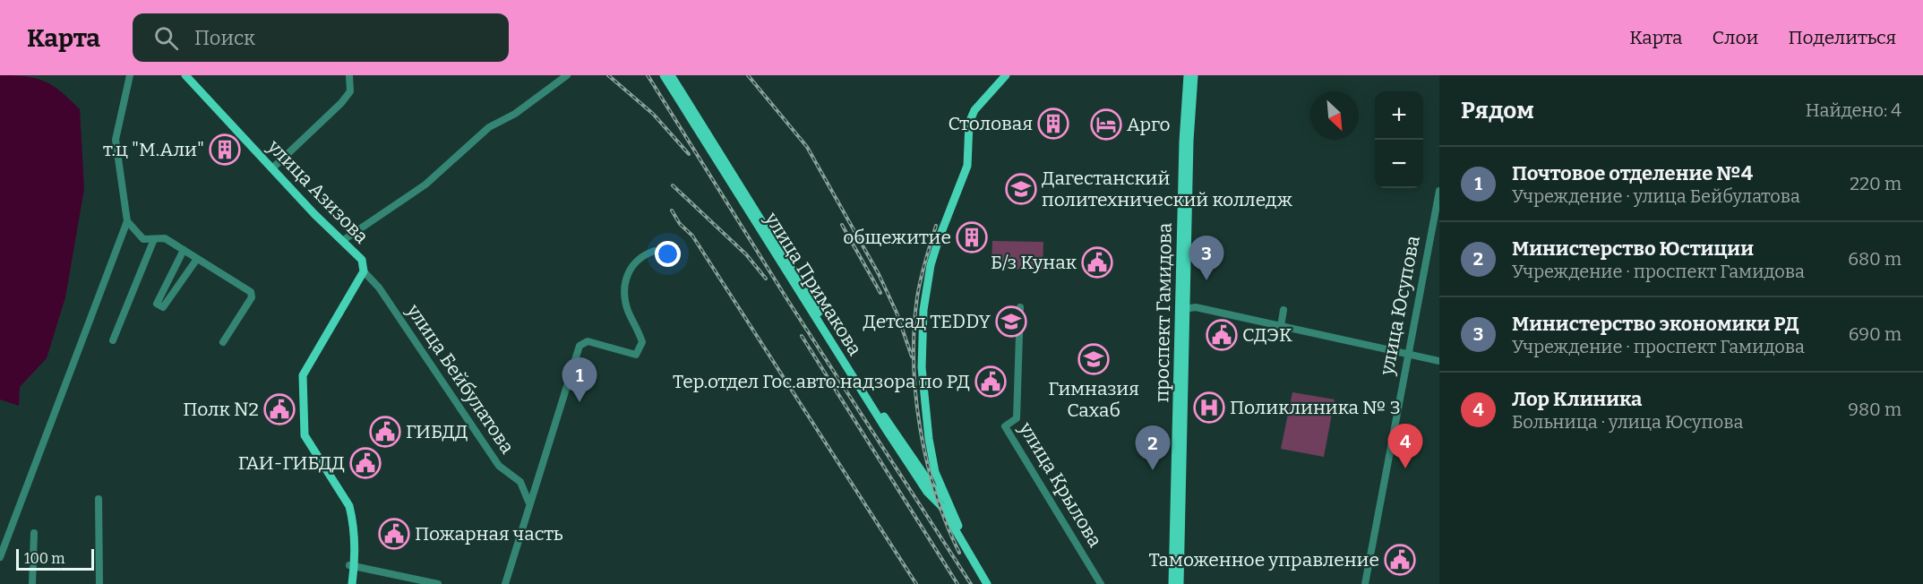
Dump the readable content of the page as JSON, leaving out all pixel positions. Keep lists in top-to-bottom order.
{
  "streets": {
    "main road": ["улица Азизова", "улица Примакова", "проспект Гамидова"],
    "street": ["улица Юсупова", "улица Бейбулатова", "улица Крылова"]
  },
  "crossings": [
    ["улица Азизова", "улица Бейбулатова"]
  ],
  "places": {
    "building": ["Столовая", "т.ц \"М.Али\"", "общежитие"],
    "hotel": ["Арго"],
    "school or university": ["Дагестанский политехнический колледж", "Детсад TEDDY", "Гимназия Сахаб"],
    "public building": [
      "Б/з Кунак",
      "СДЭК",
      "Тер.отдел Гос.авто.надзора по РД",
      "Полк N2",
      "ГИБДД",
      "ГАИ-ГИБДД",
      "Пожарная часть",
      "Таможенное управление"
    ],
    "hospital": ["Поликлиника № 3"]
  },
  "scale_bar": "100 m",
  "north": "bottom right",
  "page": {
    "header": "Карта",
    "search": "Поиск",
    "nav": ["Карта", "Слои", "Поделиться"],
    "heading": ["Рядом", "Найдено: 4"],
    "map_buttons": ["+", "−"],
    "list": [
      {
        "mark": "1",
        "name": "Почтовое отделение №4",
        "note": "Учреждение · улица Бейбулатова",
        "value": "220 m"
      },
      {
        "mark": "2",
        "name": "Министерство Юстиции",
        "note": "Учреждение · проспект Гамидова",
        "value": "680 m"
      },
      {
        "mark": "3",
        "name": "Министерство экономики РД",
        "note": "Учреждение · проспект Гамидова",
        "value": "690 m"
      },
      {
        "mark": "4",
        "name": "Лор Клиника",
        "note": "Больница · улица Юсупова",
        "value": "980 m"
      }
    ],
    "pins": [
      "3",
      "1",
      "4",
      "2"
    ],
    "scale": "100 m"
  }
}
